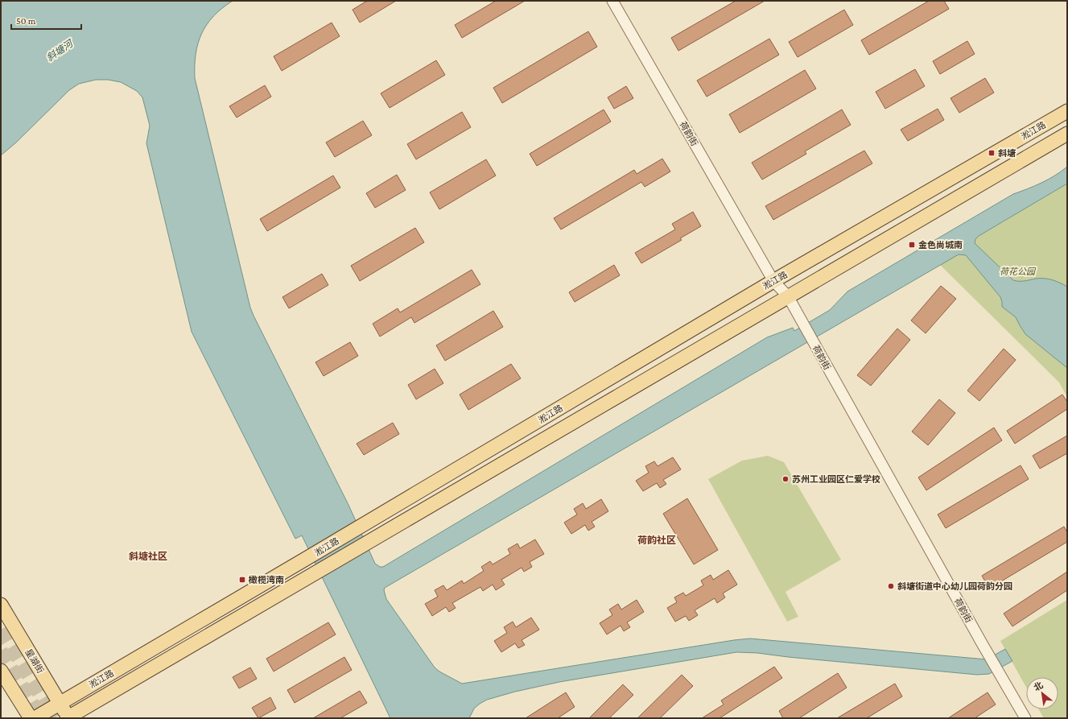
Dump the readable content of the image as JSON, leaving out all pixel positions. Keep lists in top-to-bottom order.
{
  "streets": {
    "main road": ["淞江路", "星湖街"],
    "street": ["荷韵街"]
  },
  "crossings": [
    ["淞江路", "荷韵街"],
    ["淞江路", "星湖街"]
  ],
  "districts": ["荷韵社区", "斜塘社区"],
  "water": ["斜塘河"],
  "parks": ["荷花公园"],
  "places": {
    "transit": ["斜塘", "金色尚城南", "橄榄湾南"],
    "other": ["苏州工业园区仁爱学校", "斜塘街道中心幼儿园荷韵分园"]
  },
  "scale_bar": "50 m",
  "north": "top left"
}
